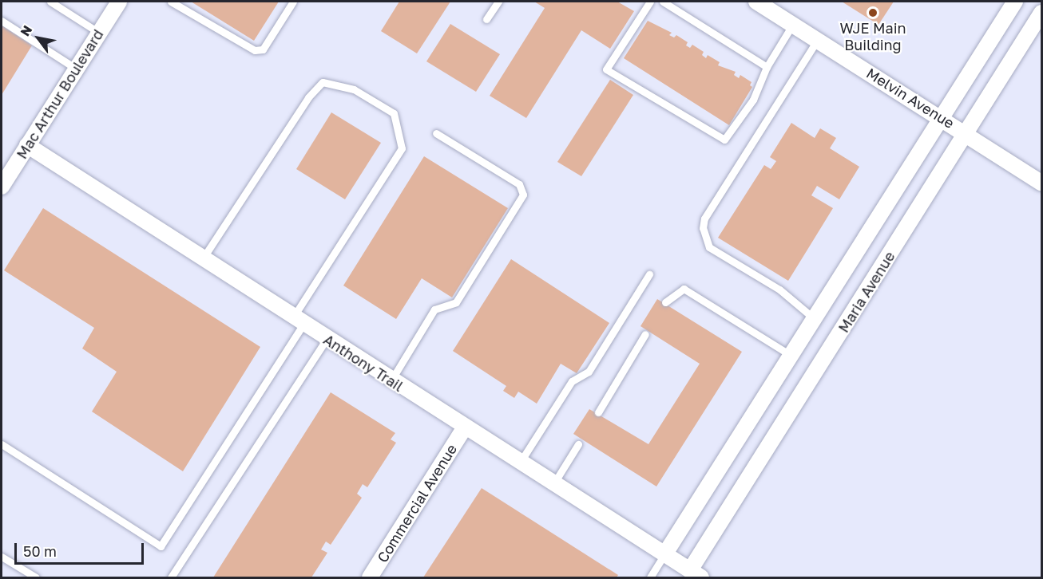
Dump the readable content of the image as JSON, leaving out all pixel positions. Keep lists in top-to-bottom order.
{
  "streets": {
    "street": [
      "Mac Arthur Boulevard",
      "Melvin Avenue",
      "Maria Avenue",
      "Anthony Trail",
      "Commercial Avenue"
    ]
  },
  "crossings": [
    ["Mac Arthur Boulevard", "Anthony Trail"],
    ["Melvin Avenue", "Maria Avenue"],
    ["Maria Avenue", "Anthony Trail"],
    ["Anthony Trail", "Commercial Avenue"]
  ],
  "places": ["WJE Main Building"],
  "scale_bar": "50 m",
  "north": "top left"
}
